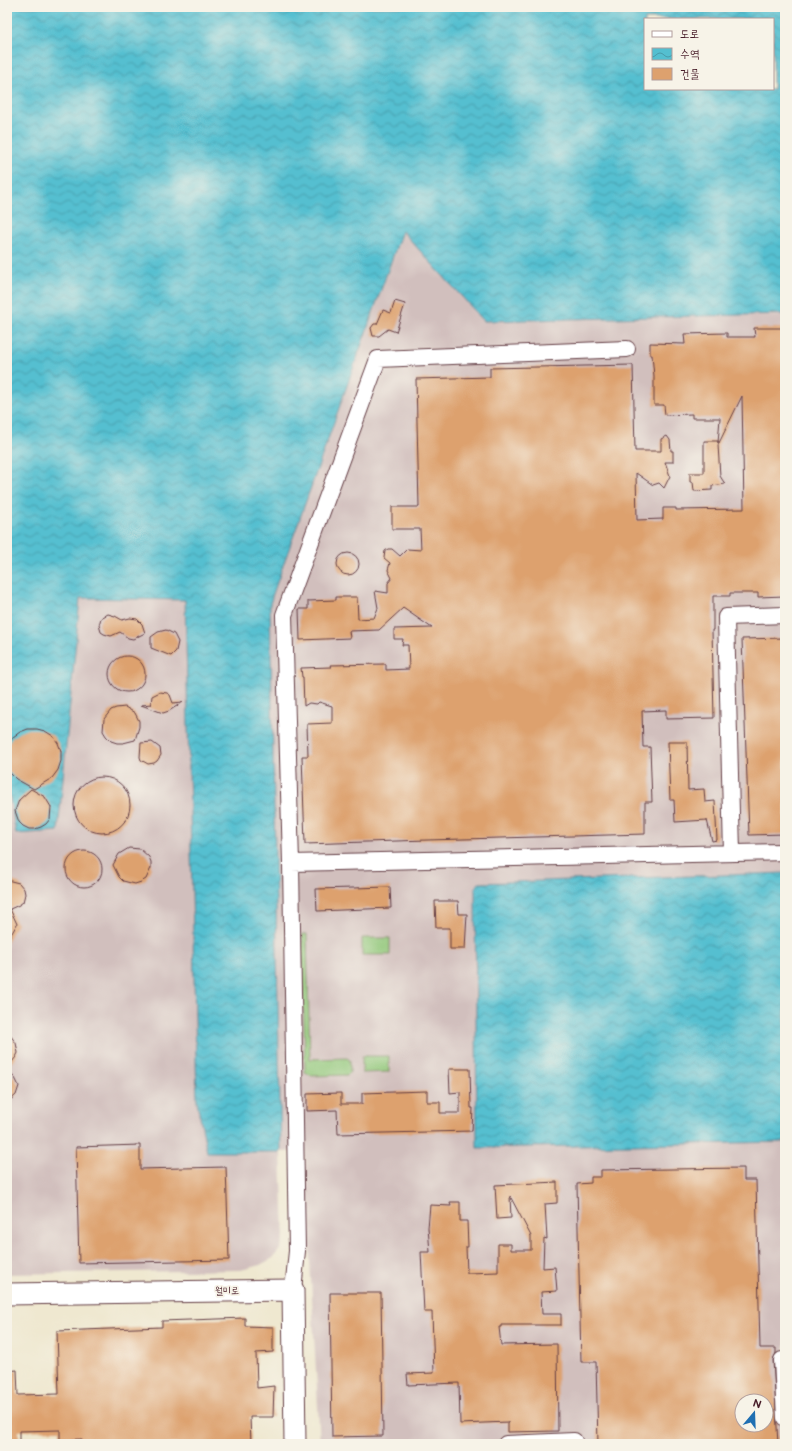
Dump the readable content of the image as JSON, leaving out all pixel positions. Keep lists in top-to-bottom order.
{
  "streets": {
    "main road": ["월미로"]
  },
  "legend": ["도로", "수역", "건물"],
  "north": "top"
}
